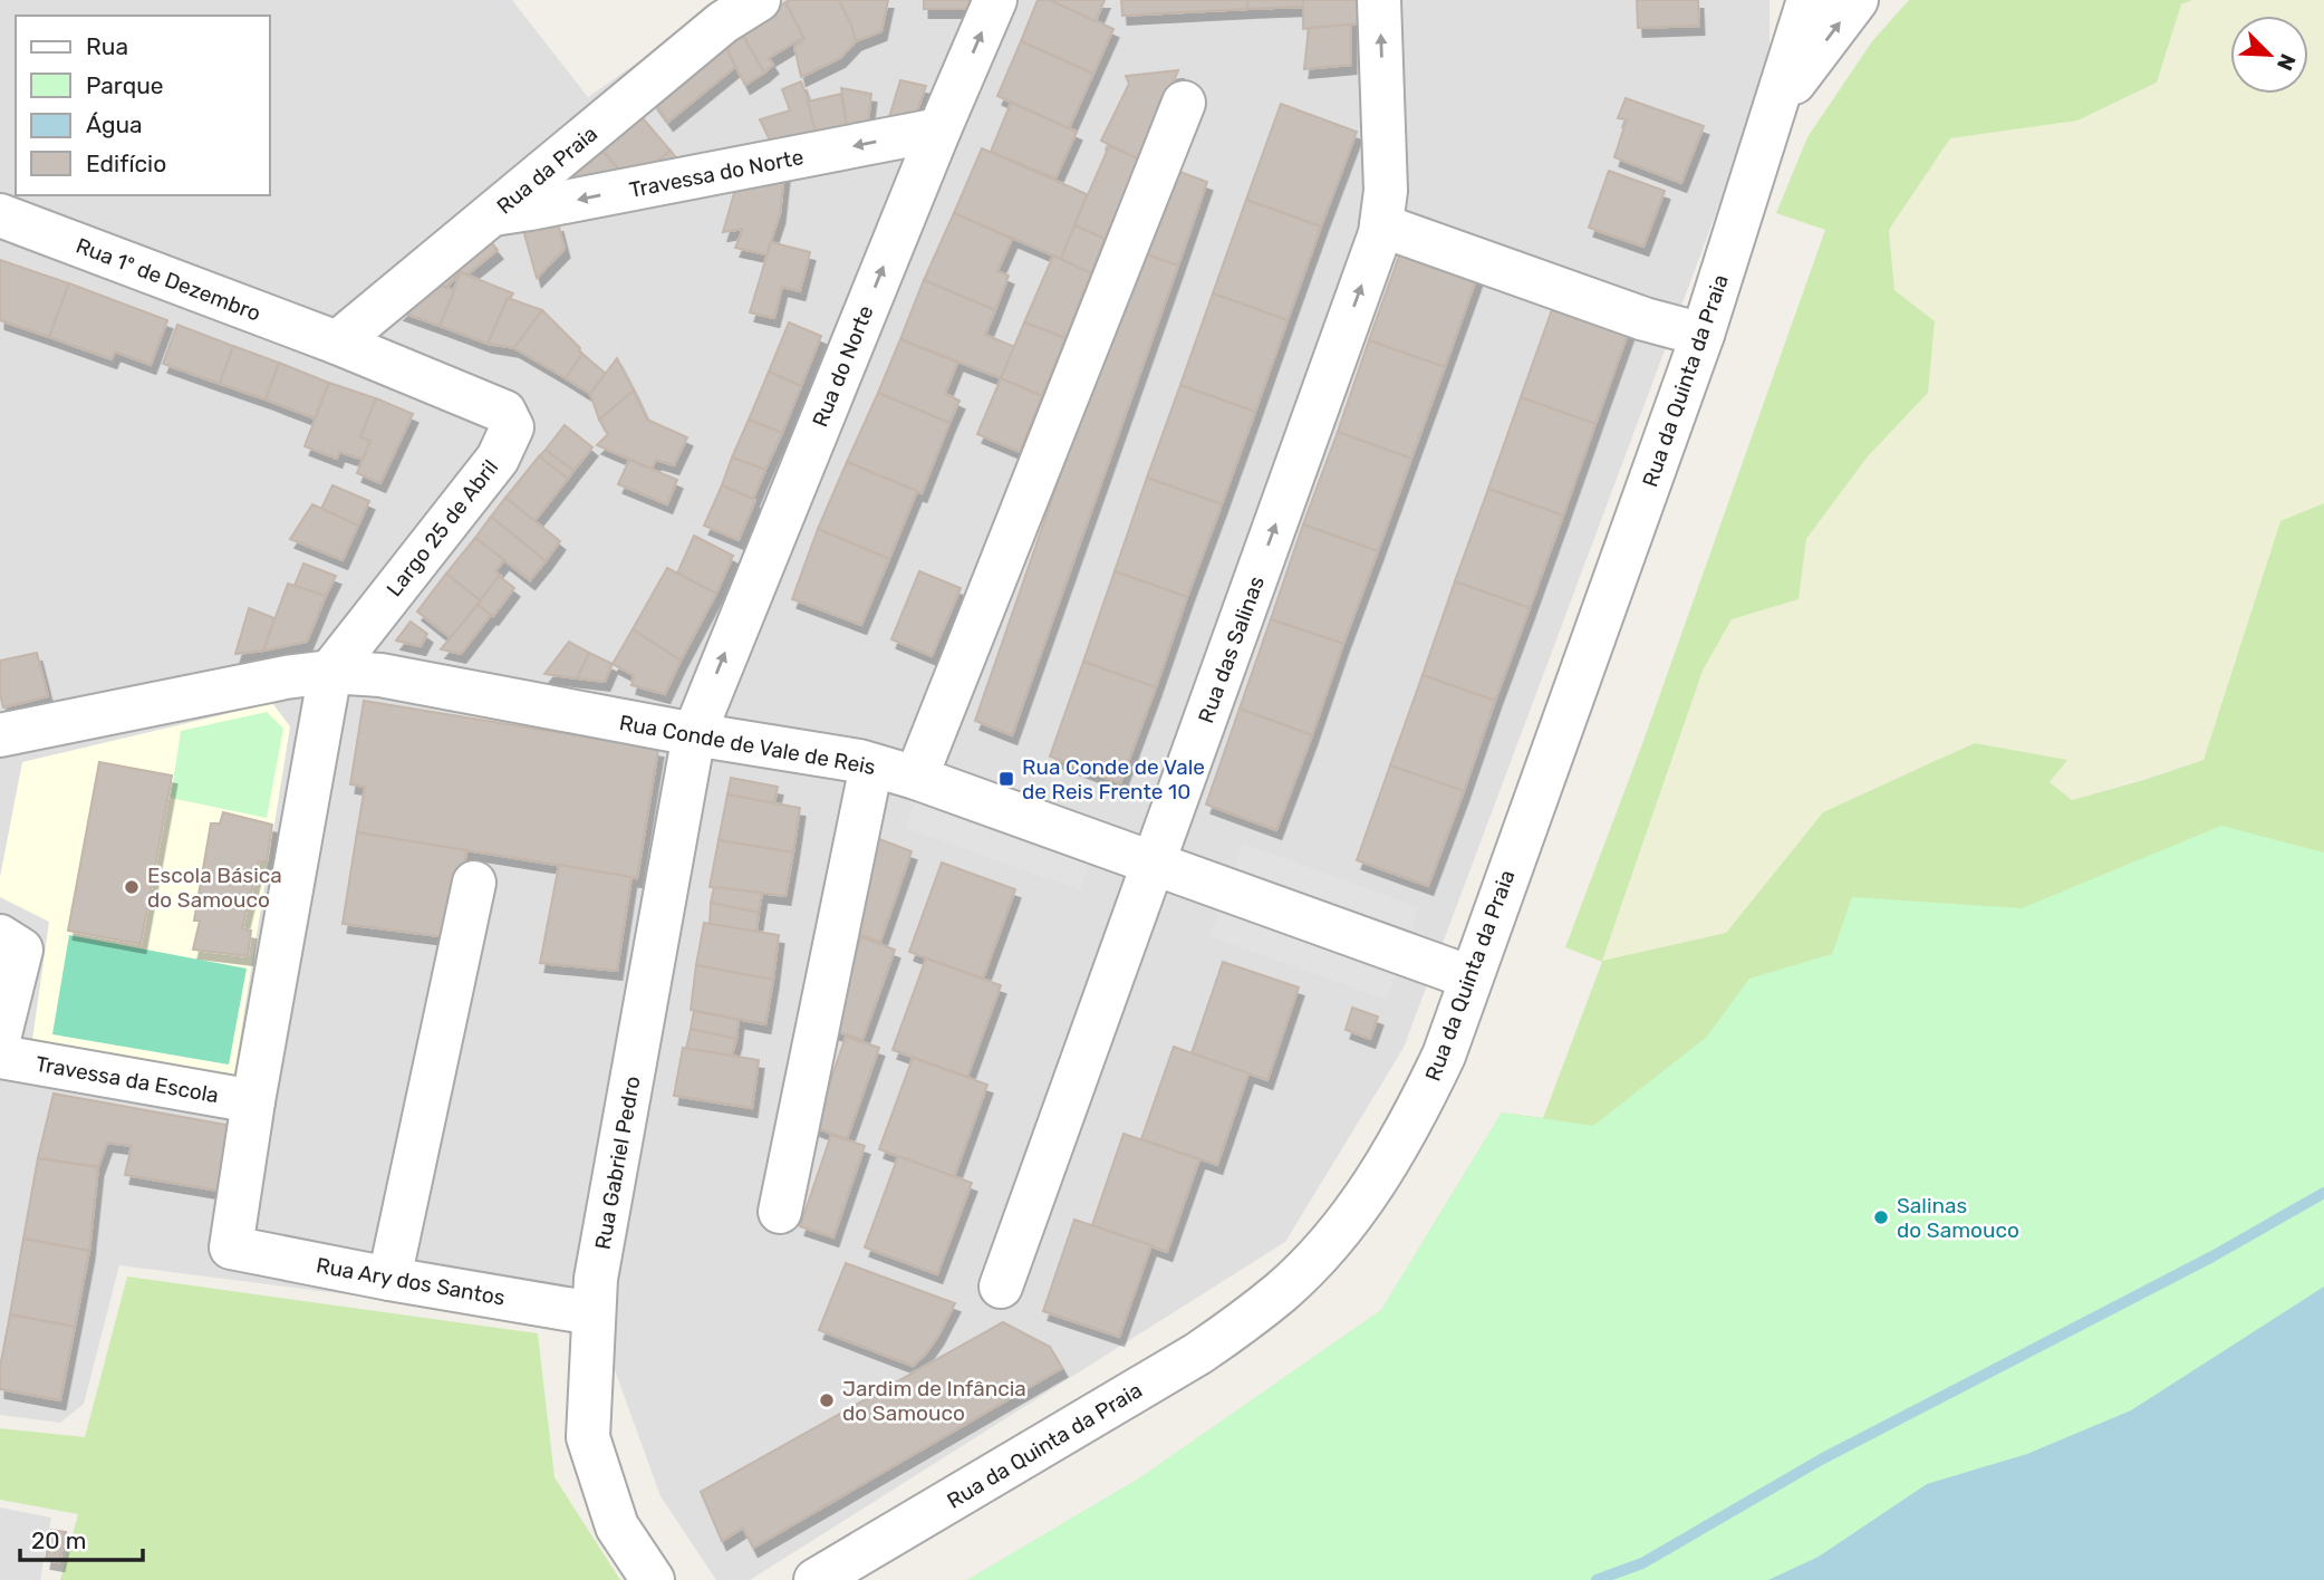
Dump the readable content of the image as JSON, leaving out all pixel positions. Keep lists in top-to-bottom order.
{
  "streets": {
    "street": [
      "Rua da Praia",
      "Travessa do Norte",
      "Rua 1º de Dezembro",
      "Rua do Norte",
      "Rua da Quinta da Praia",
      "Largo 25 de Abril",
      "Rua das Salinas",
      "Rua Conde de Vale de Reis",
      "Travessa da Escola",
      "Rua Gabriel Pedro",
      "Rua Ary dos Santos"
    ]
  },
  "crossings": [
    ["Rua da Praia", "Travessa do Norte"],
    ["Rua da Praia", "Rua 1º de Dezembro"],
    ["Rua da Praia", "Largo 25 de Abril"],
    ["Travessa do Norte", "Rua do Norte"],
    ["Rua 1º de Dezembro", "Largo 25 de Abril"],
    ["Rua do Norte", "Rua Conde de Vale de Reis"],
    ["Rua do Norte", "Rua Gabriel Pedro"],
    ["Rua da Quinta da Praia", "Rua Conde de Vale de Reis"],
    ["Largo 25 de Abril", "Rua Conde de Vale de Reis"],
    ["Rua das Salinas", "Rua Conde de Vale de Reis"],
    ["Rua Conde de Vale de Reis", "Rua Gabriel Pedro"],
    ["Travessa da Escola", "Rua Ary dos Santos"],
    ["Rua Gabriel Pedro", "Rua Ary dos Santos"]
  ],
  "one_way": ["Travessa do Norte"],
  "places": {
    "transit": ["Rua Conde de Vale de Reis Frente 10"],
    "other": ["Escola Básica do Samouco", "Salinas do Samouco", "Jardim de Infância do Samouco"]
  },
  "legend": [
    "Rua",
    "Parque",
    "Água",
    "Edifício"
  ],
  "scale_bar": "20 m",
  "north": "bottom right"
}
